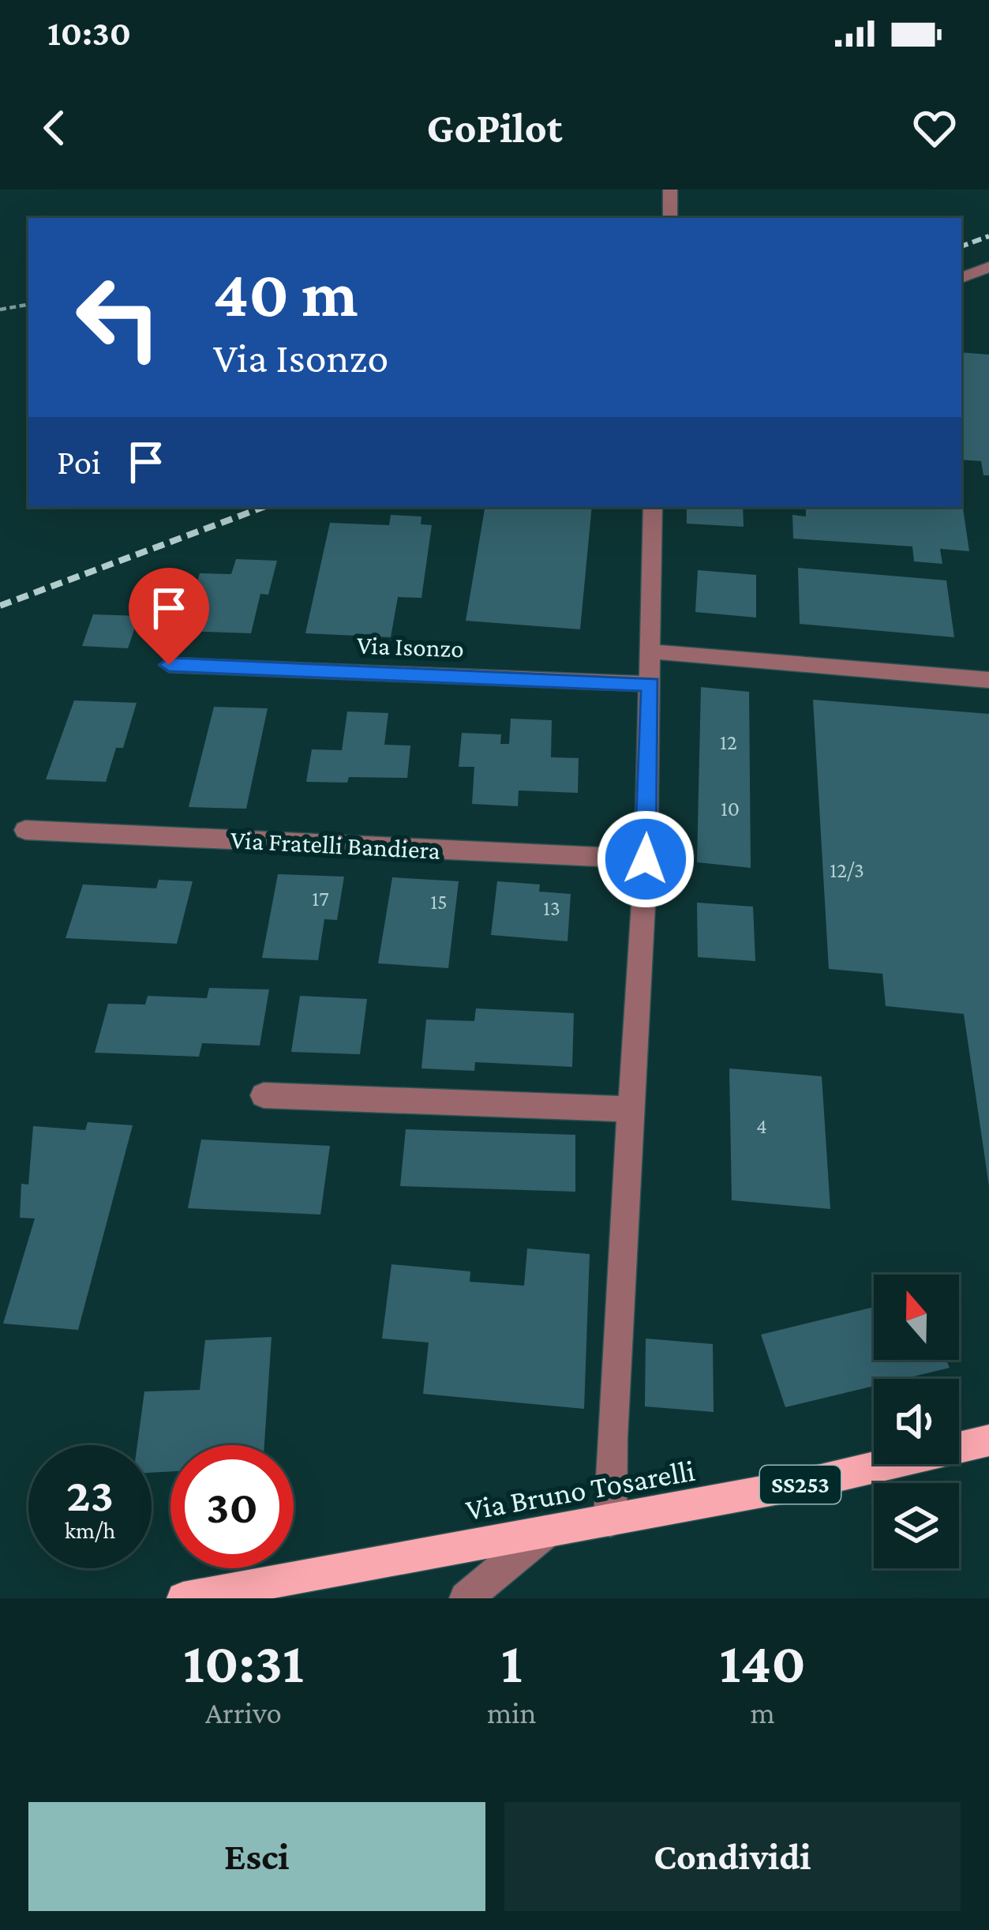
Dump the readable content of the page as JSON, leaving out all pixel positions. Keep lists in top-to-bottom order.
{
  "streets": {
    "main road": ["SS253", "Via Bruno Tosarelli"],
    "street": ["Via Isonzo", "Via Fratelli Bandiera"]
  },
  "house_numbers": [
    "12",
    "10",
    "12/3",
    "17",
    "15",
    "13",
    "4"
  ],
  "north": "top",
  "page": {
    "status": "10:30",
    "header": "GoPilot",
    "turn": ["40 m", "Via Isonzo"],
    "then": "Poi",
    "speed": "23 km/h",
    "limit": "30",
    "eta": [
      "10:31",
      "Arrivo",
      "1",
      "min",
      "140",
      "m"
    ],
    "buttons": ["Esci", "Condividi"]
  }
}
